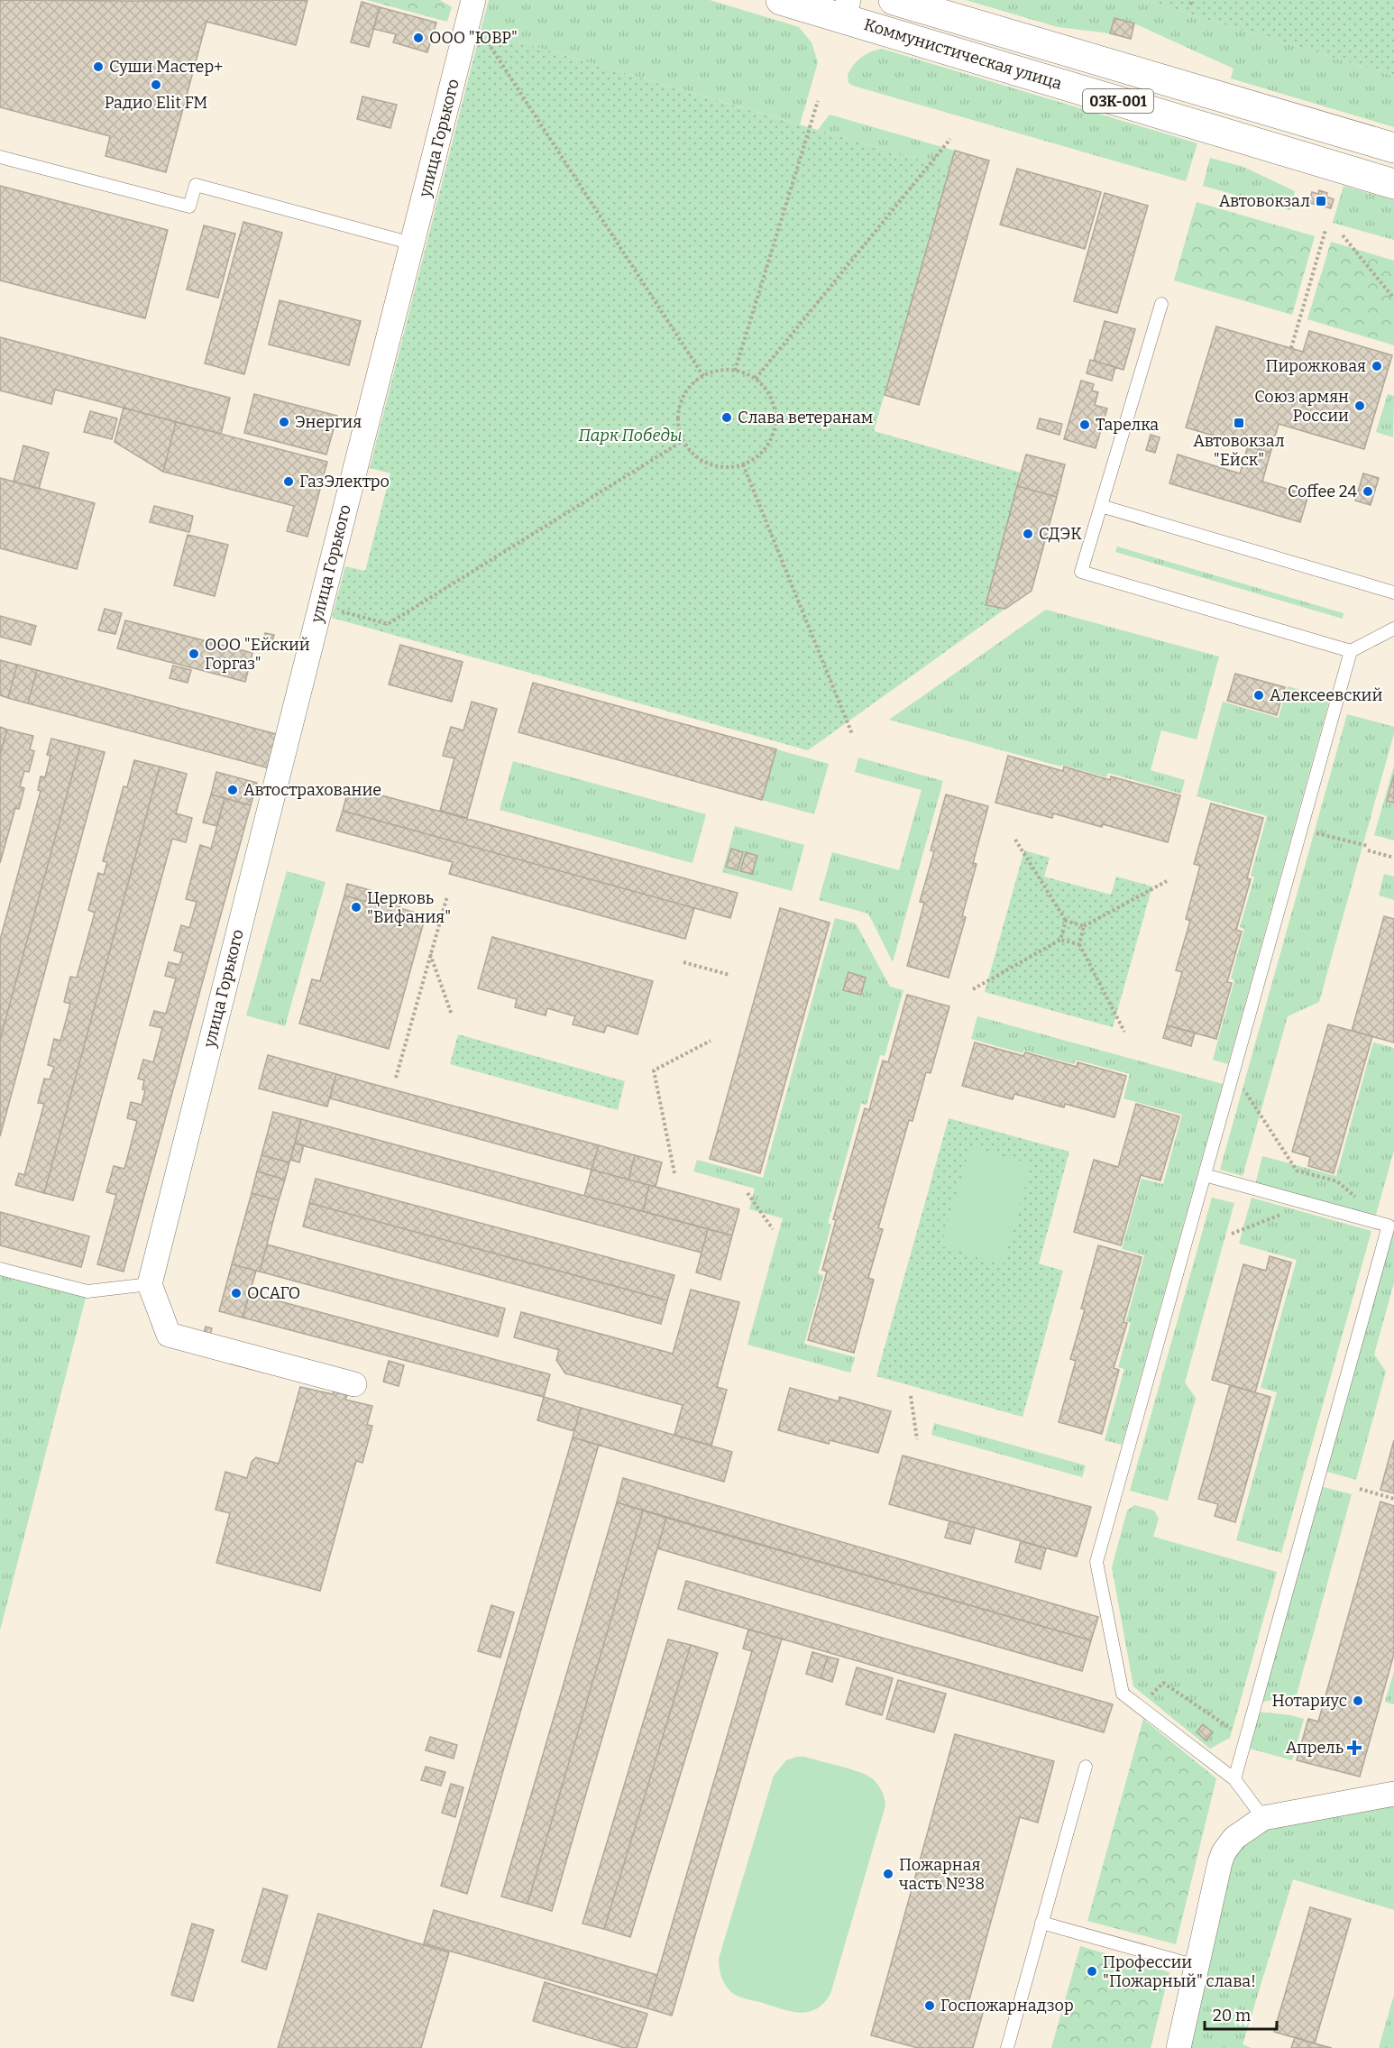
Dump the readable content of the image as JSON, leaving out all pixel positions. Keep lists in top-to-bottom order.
{
  "streets": {
    "main road": ["Коммунистическая улица", "03К-001"],
    "street": ["улица Горького"]
  },
  "parks": ["Парк Победы"],
  "places": {
    "other": [
      "ООО \"ЮВР\"",
      "Суши Мастер+",
      "Радио Elit FM",
      "Пирожковая",
      "Союз армян России",
      "Слава ветеранам",
      "Энергия",
      "Тарелка",
      "ГазЭлектро",
      "Coffee 24",
      "СДЭК",
      "ООО \"Ейский Горгаз\"",
      "Алексеевский",
      "Автострахование",
      "Церковь \"Вифания\"",
      "ОСАГО",
      "Нотариус",
      "Пожарная часть №38",
      "Профессии \"Пожарный\" слава!",
      "Госпожарнадзор"
    ],
    "transit": ["Автовокзал", "Автовокзал \"Ейск\""],
    "health": ["Апрель"]
  },
  "scale_bar": "20 m"
}
